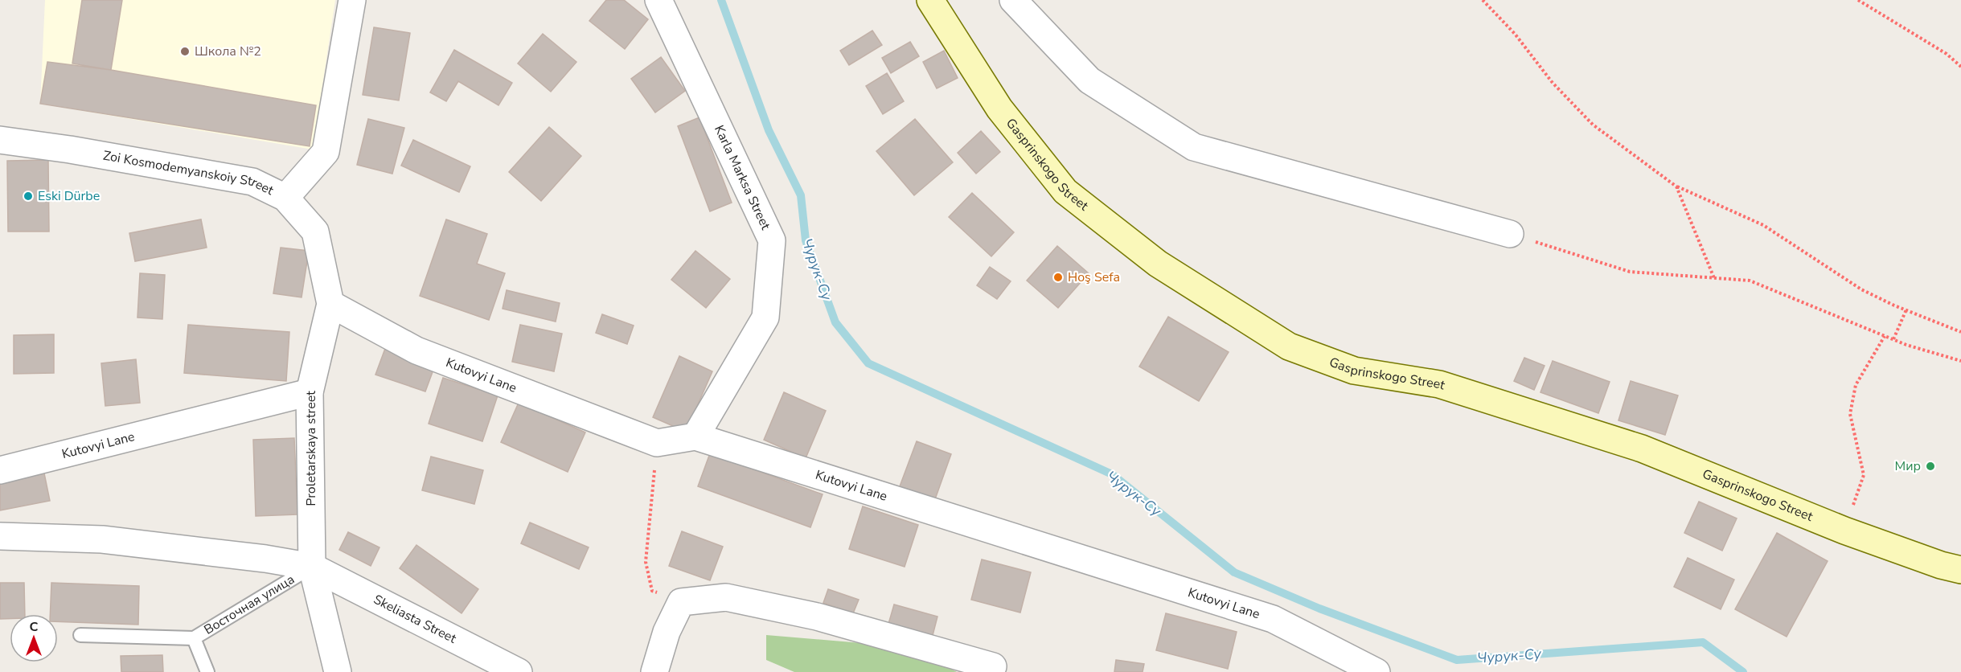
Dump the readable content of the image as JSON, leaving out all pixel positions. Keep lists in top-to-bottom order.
{
  "streets": {
    "main road": ["Gasprinskogo Street"],
    "street": [
      "Zoi Kosmodemyanskoiy Street",
      "Karla Marksa Street",
      "Kutovyi Lane",
      "Proletarskaya street",
      "Skeliasta Street"
    ],
    "lane": ["Восточная улица"]
  },
  "crossings": [
    ["Zoi Kosmodemyanskoiy Street", "Kutovyi Lane"],
    ["Zoi Kosmodemyanskoiy Street", "Proletarskaya street"],
    ["Karla Marksa Street", "Kutovyi Lane"],
    ["Kutovyi Lane", "Proletarskaya street"],
    ["Proletarskaya street", "Восточная улица"],
    ["Proletarskaya street", "Skeliasta Street"],
    ["Восточная улица", "Skeliasta Street"]
  ],
  "water": ["Чурук-Су"],
  "places": [
    "Школа №2",
    "Eski Dürbe",
    "Hoş Sefa",
    "Мир"
  ],
  "north": "top"
}
